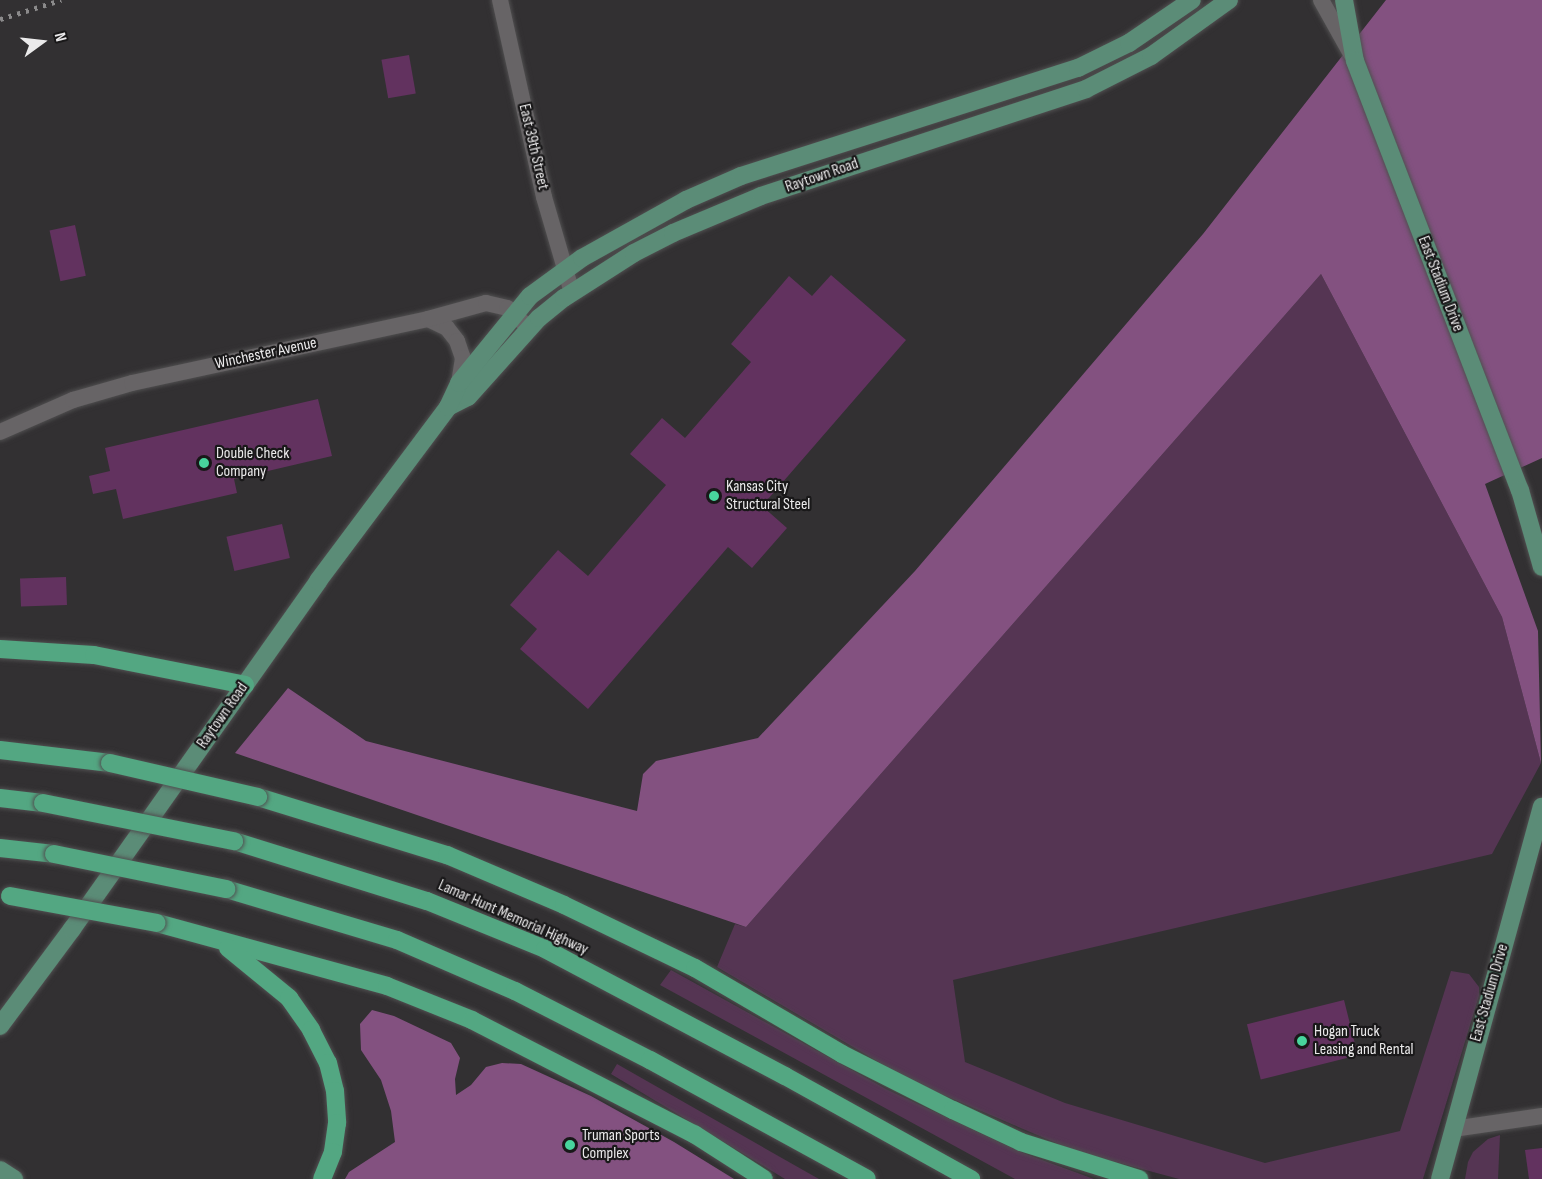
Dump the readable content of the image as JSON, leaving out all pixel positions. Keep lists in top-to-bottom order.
{
  "streets": {
    "highway": ["Lamar Hunt Memorial Highway"],
    "main road": ["Raytown Road", "East Stadium Drive"],
    "street": ["East 39th Street", "Winchester Avenue"]
  },
  "crossings": [
    ["East 39th Street", "Raytown Road"],
    ["Raytown Road", "Winchester Avenue"]
  ],
  "places": [
    "Double Check Company",
    "Kansas City Structural Steel",
    "Hogan Truck Leasing and Rental",
    "Truman Sports Complex"
  ],
  "north": "right"
}
